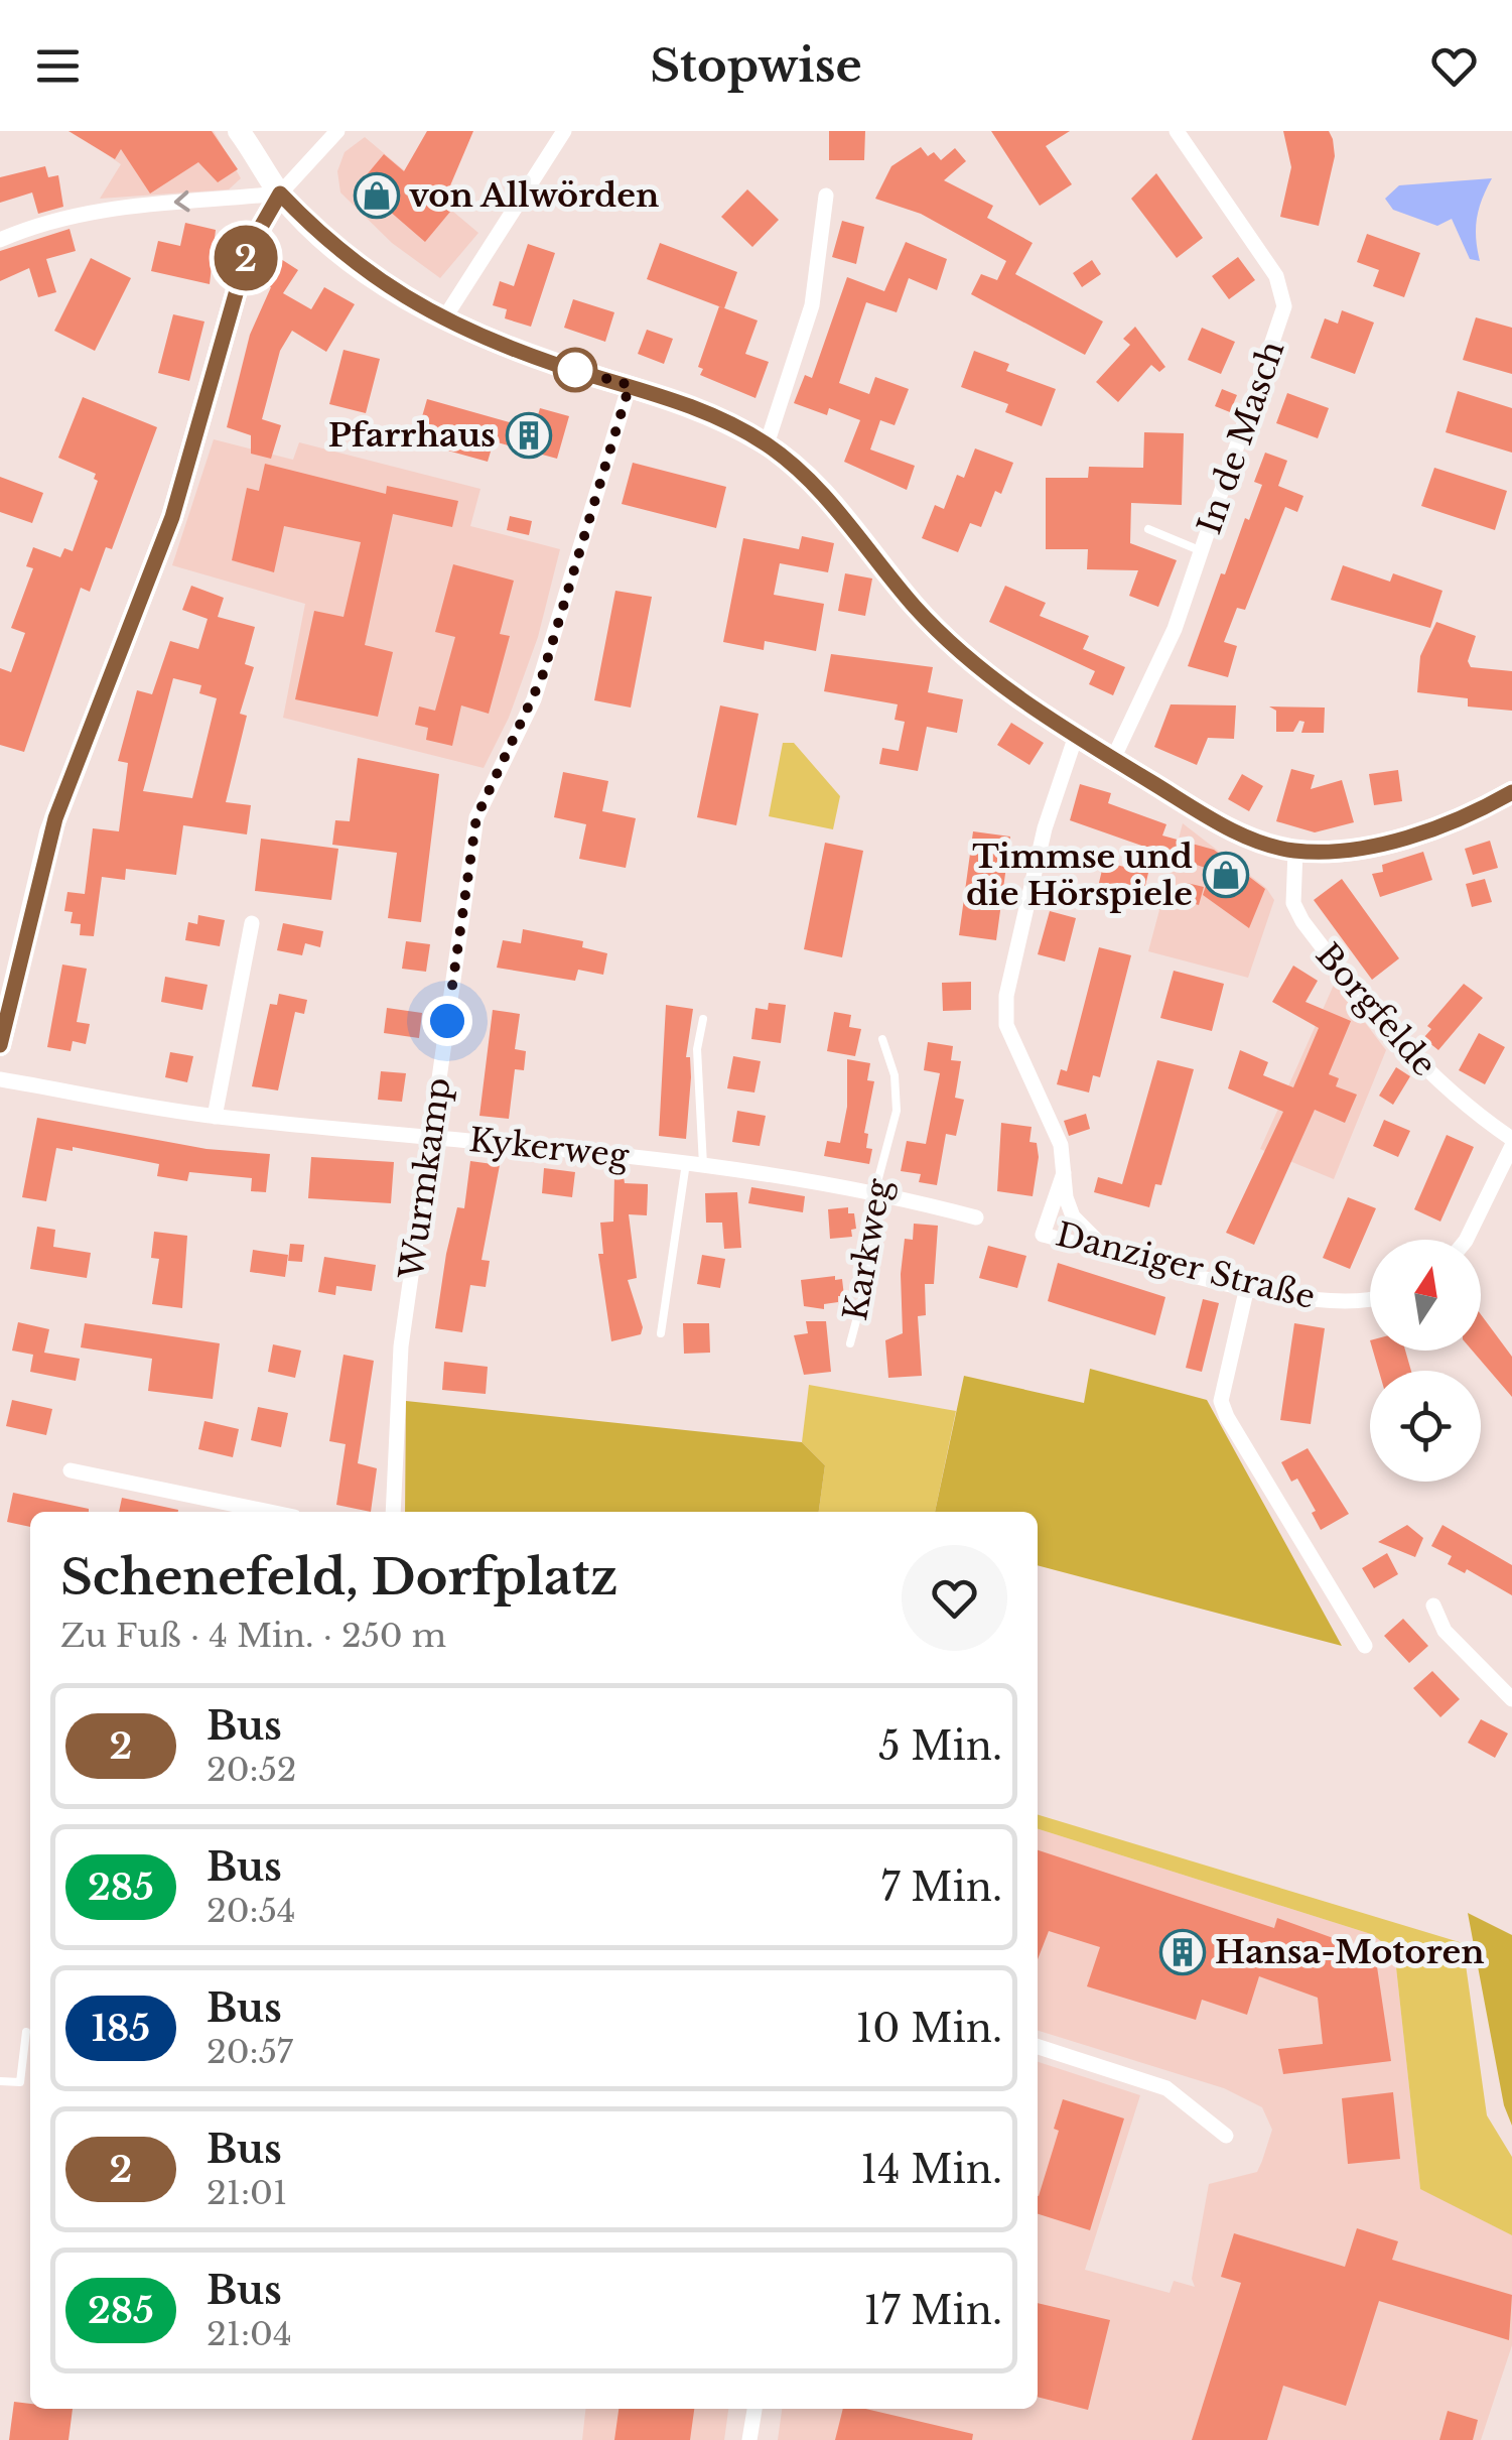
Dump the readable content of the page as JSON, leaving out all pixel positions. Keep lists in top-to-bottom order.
{
  "streets": {
    "street": [
      "In de Masch",
      "Borgfelde",
      "Kykerweg",
      "Wurmkamp",
      "Danziger Straße"
    ],
    "lane": ["Karkweg"]
  },
  "crossings": [
    ["Kykerweg", "Wurmkamp"],
    ["Kykerweg", "Karkweg"]
  ],
  "places": {
    "shop": ["von Allwörden", "Timmse und die Hörspiele"],
    "building": ["Pfarrhaus", "Hansa-Motoren"]
  },
  "lines": ["bus line 2"],
  "north": "top",
  "page": {
    "header": "Stopwise",
    "on_map": "2",
    "heading": ["Schenefeld, Dorfplatz", "Zu Fuß · 4 Min. · 250 m"],
    "list": [
      {
        "mark": "2",
        "name": "Bus",
        "note": "20:52",
        "value": "5 Min."
      },
      {
        "mark": "285",
        "name": "Bus",
        "note": "20:54",
        "value": "7 Min."
      },
      {
        "mark": "185",
        "name": "Bus",
        "note": "20:57",
        "value": "10 Min."
      },
      {
        "mark": "2",
        "name": "Bus",
        "note": "21:01",
        "value": "14 Min."
      },
      {
        "mark": "285",
        "name": "Bus",
        "note": "21:04",
        "value": "17 Min."
      }
    ]
  }
}
